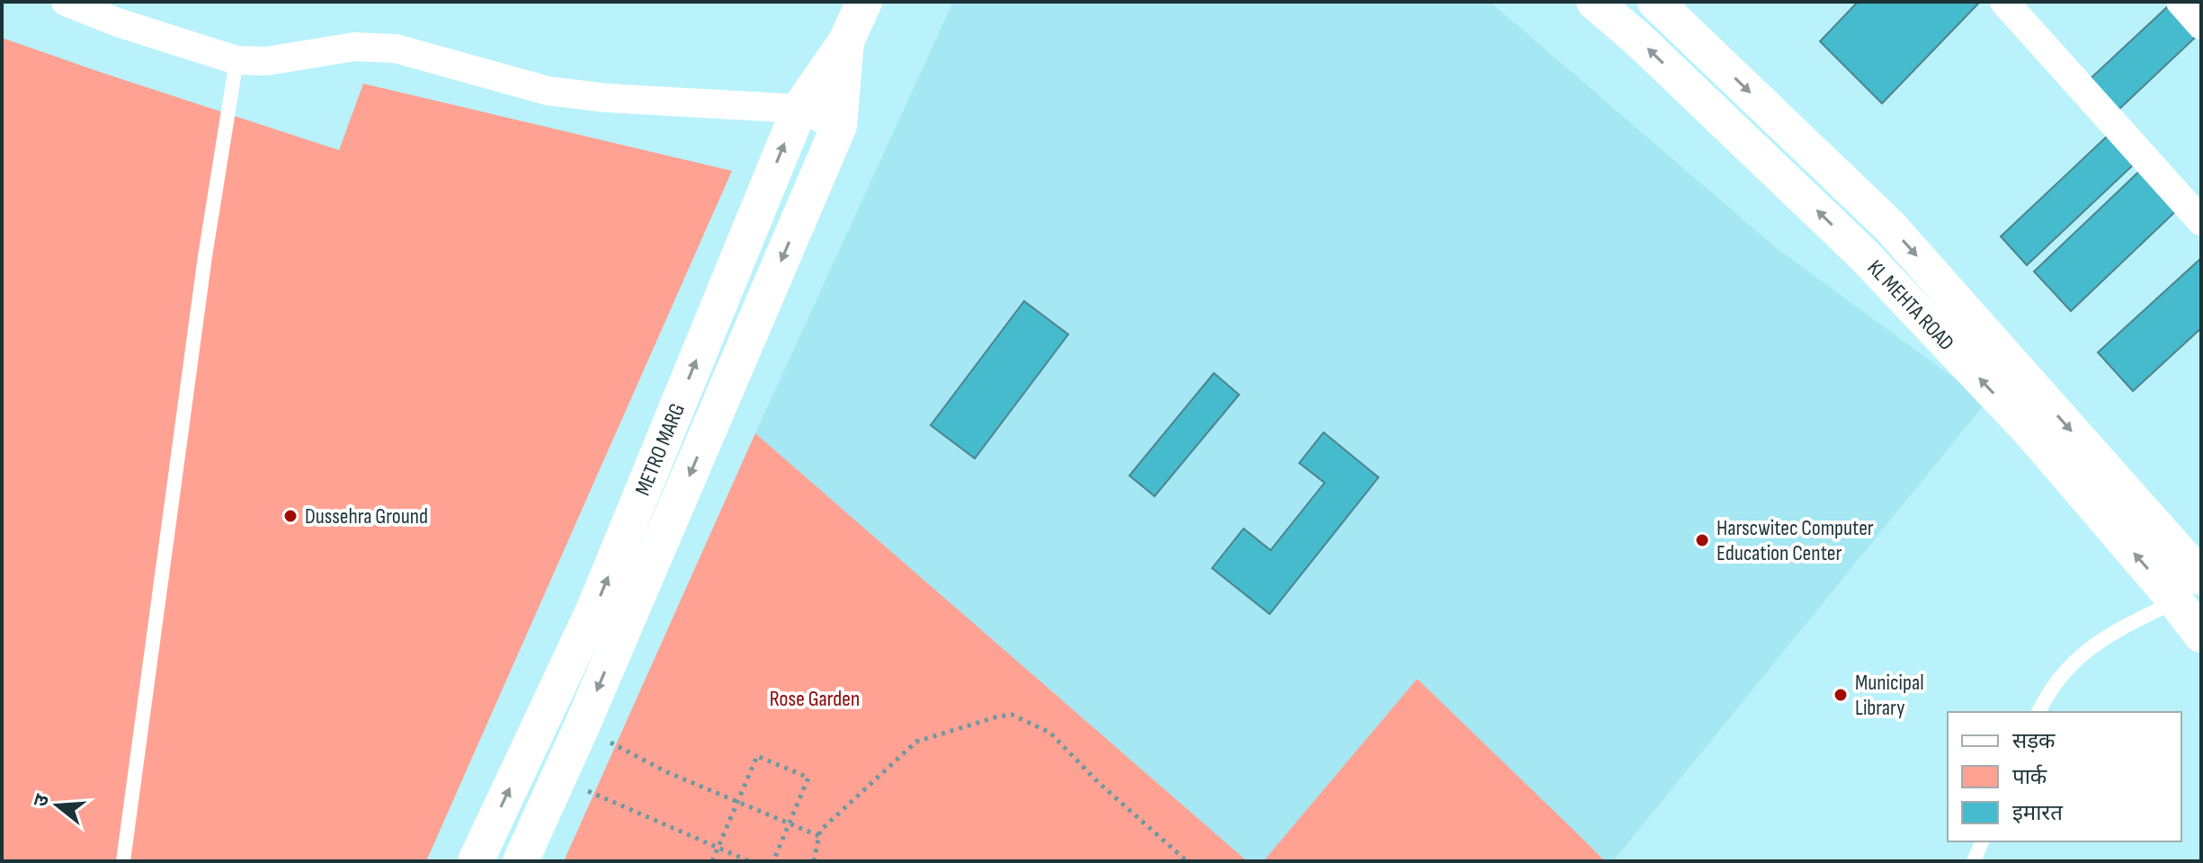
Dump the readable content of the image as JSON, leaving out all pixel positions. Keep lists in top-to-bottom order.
{
  "streets": {
    "street": ["KL MEHTA ROAD", "METRO MARG"]
  },
  "parks": ["Rose Garden"],
  "places": ["Dussehra Ground", "Harscwitec Computer Education Center", "Municipal Library"],
  "legend": ["सड़क", "पार्क", "इमारत"],
  "north": "left"
}
